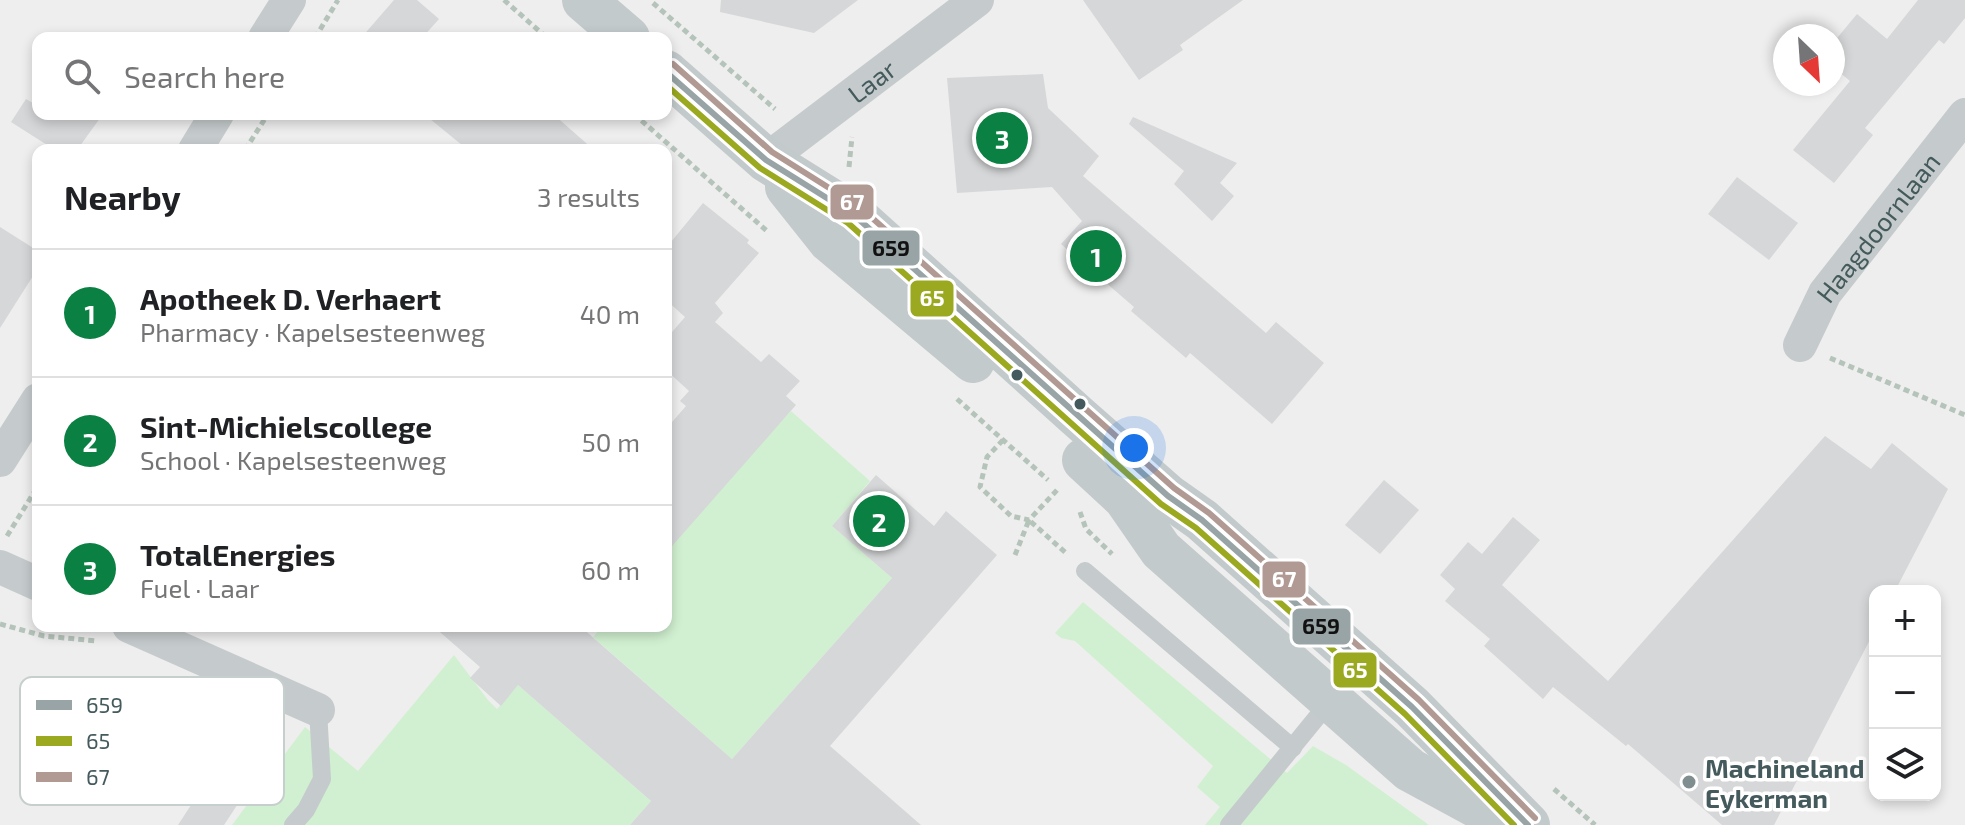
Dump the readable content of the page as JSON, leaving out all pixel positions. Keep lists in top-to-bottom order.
{
  "streets": {
    "street": ["Laar", "Haagdoornlaan"]
  },
  "places": ["Machineland Eykerman"],
  "lines": ["transit line 67", "transit line 659", "transit line 65"],
  "legend": ["659", "65", "67"],
  "north": "bottom right",
  "page": {
    "search": "Search here",
    "pins": ["3", "1", "2"],
    "heading": ["Nearby", "3 results"],
    "list": [
      {
        "mark": "1",
        "name": "Apotheek D. Verhaert",
        "note": "Pharmacy · Kapelsesteenweg",
        "value": "40 m"
      },
      {
        "mark": "2",
        "name": "Sint-Michielscollege",
        "note": "School · Kapelsesteenweg",
        "value": "50 m"
      },
      {
        "mark": "3",
        "name": "TotalEnergies",
        "note": "Fuel · Laar",
        "value": "60 m"
      }
    ],
    "map_buttons": ["+", "−"]
  }
}
